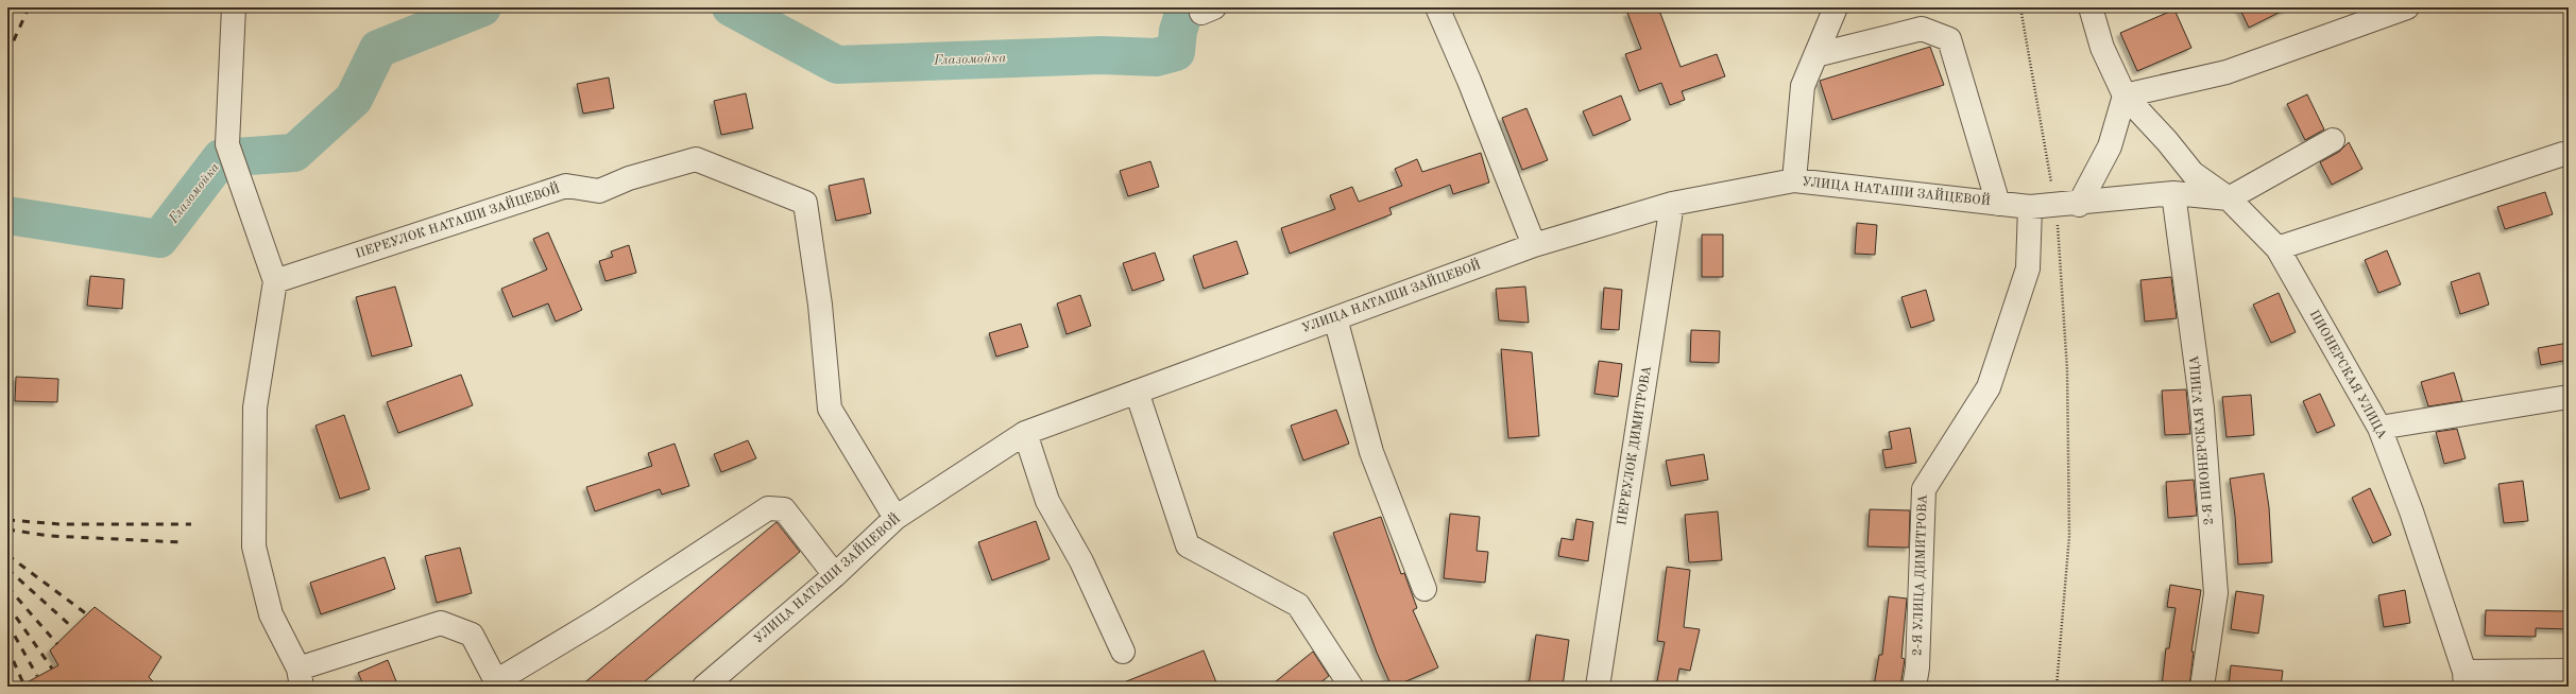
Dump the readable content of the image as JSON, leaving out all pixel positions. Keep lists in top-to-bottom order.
{
  "streets": {
    "street": [
      "УЛИЦА НАТАШИ ЗАЙЦЕВОЙ",
      "ПЕРЕУЛОК НАТАШИ ЗАЙЦЕВОЙ",
      "ПИОНЕРСКАЯ УЛИЦА",
      "2-Я ПИОНЕРСКАЯ УЛИЦА",
      "ПЕРЕУЛОК ДИМИТРОВА",
      "2-Я УЛИЦА ДИМИТРОВА"
    ]
  },
  "crossings": [
    ["УЛИЦА НАТАШИ ЗАЙЦЕВОЙ", "ПЕРЕУЛОК НАТАШИ ЗАЙЦЕВОЙ"],
    ["УЛИЦА НАТАШИ ЗАЙЦЕВОЙ", "2-Я ПИОНЕРСКАЯ УЛИЦА"],
    ["УЛИЦА НАТАШИ ЗАЙЦЕВОЙ", "ПЕРЕУЛОК ДИМИТРОВА"],
    ["УЛИЦА НАТАШИ ЗАЙЦЕВОЙ", "2-Я УЛИЦА ДИМИТРОВА"]
  ],
  "water": ["Глазомойка"]
}
